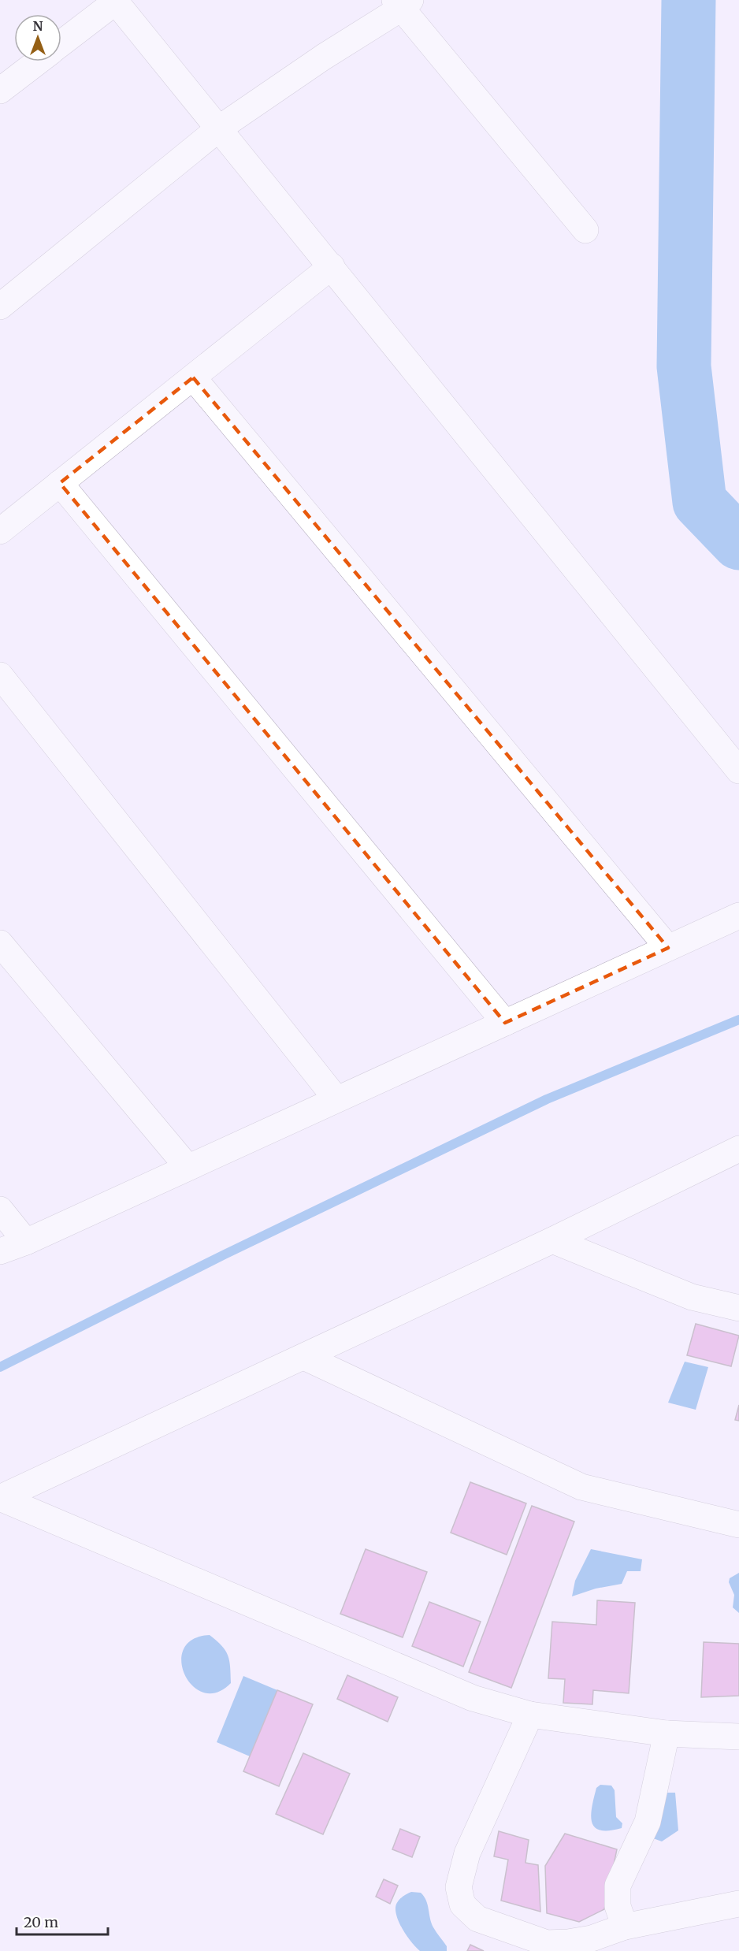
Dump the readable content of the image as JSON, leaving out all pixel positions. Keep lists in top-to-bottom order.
{
  "scale_bar": "20 m",
  "north": "top"
}
